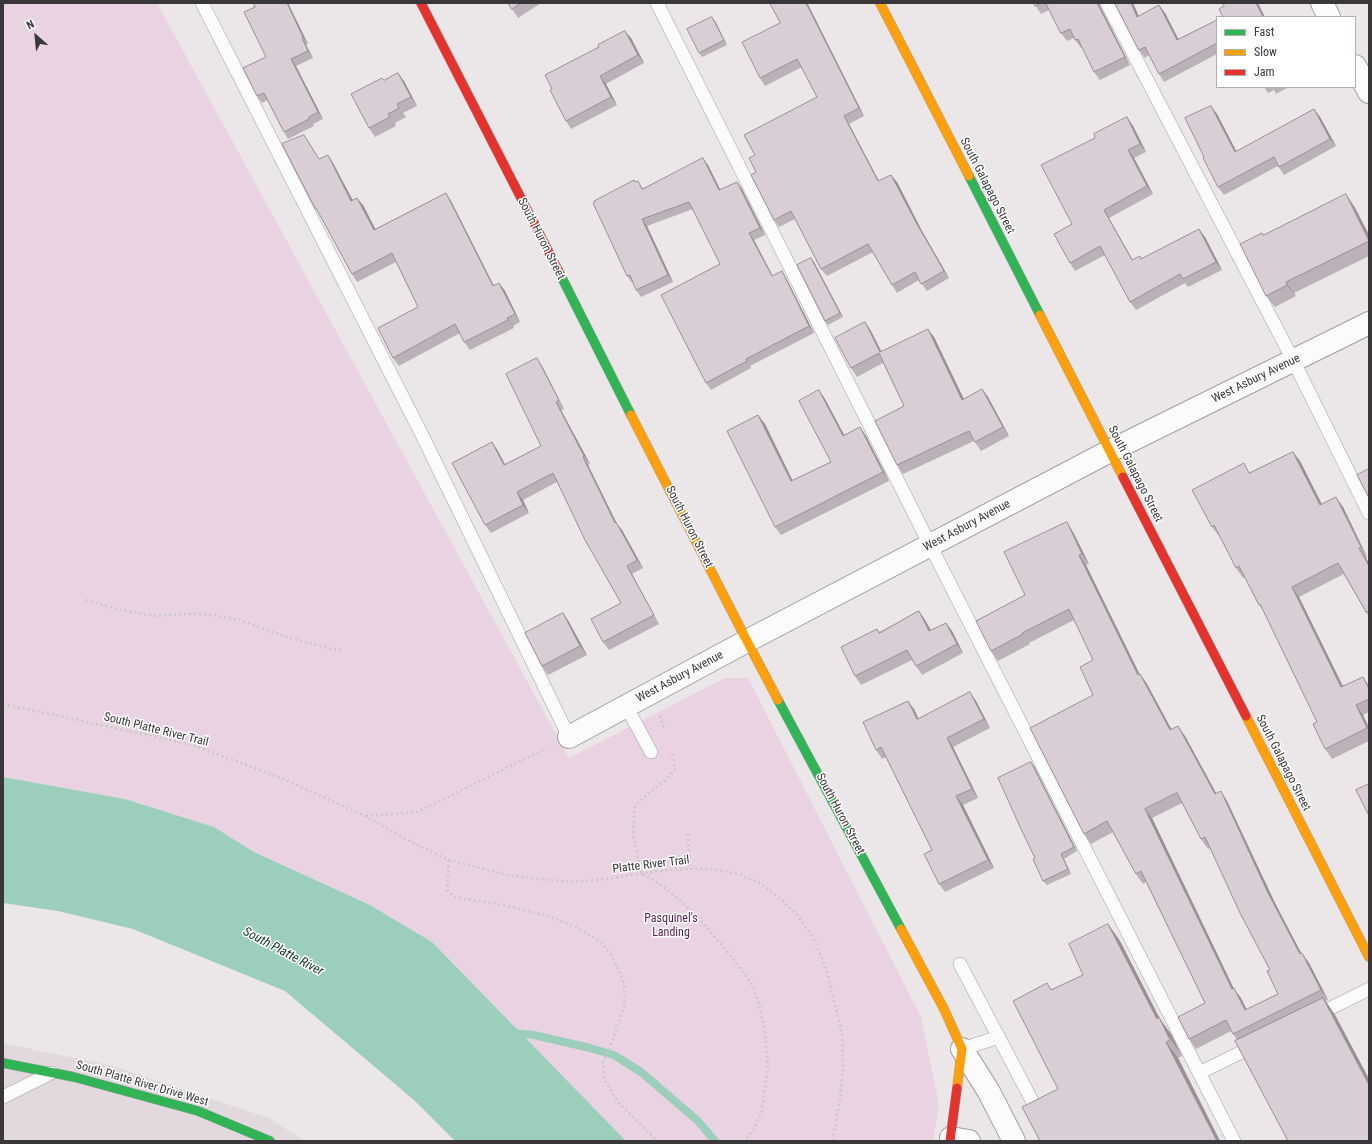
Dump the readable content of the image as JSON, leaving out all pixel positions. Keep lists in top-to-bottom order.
{
  "streets": {
    "street": [
      "South Galapago Street",
      "South Huron Street",
      "West Asbury Avenue",
      "South Platte River Drive West"
    ],
    "path": ["South Platte River Trail", "Platte River Trail"]
  },
  "crossings": [
    ["South Galapago Street", "West Asbury Avenue"],
    ["South Huron Street", "West Asbury Avenue"],
    ["South Platte River Trail", "Platte River Trail"]
  ],
  "water": ["South Platte River"],
  "parks": ["Pasquinel's Landing"],
  "legend": ["Fast", "Slow", "Jam"],
  "north": "top left"
}
